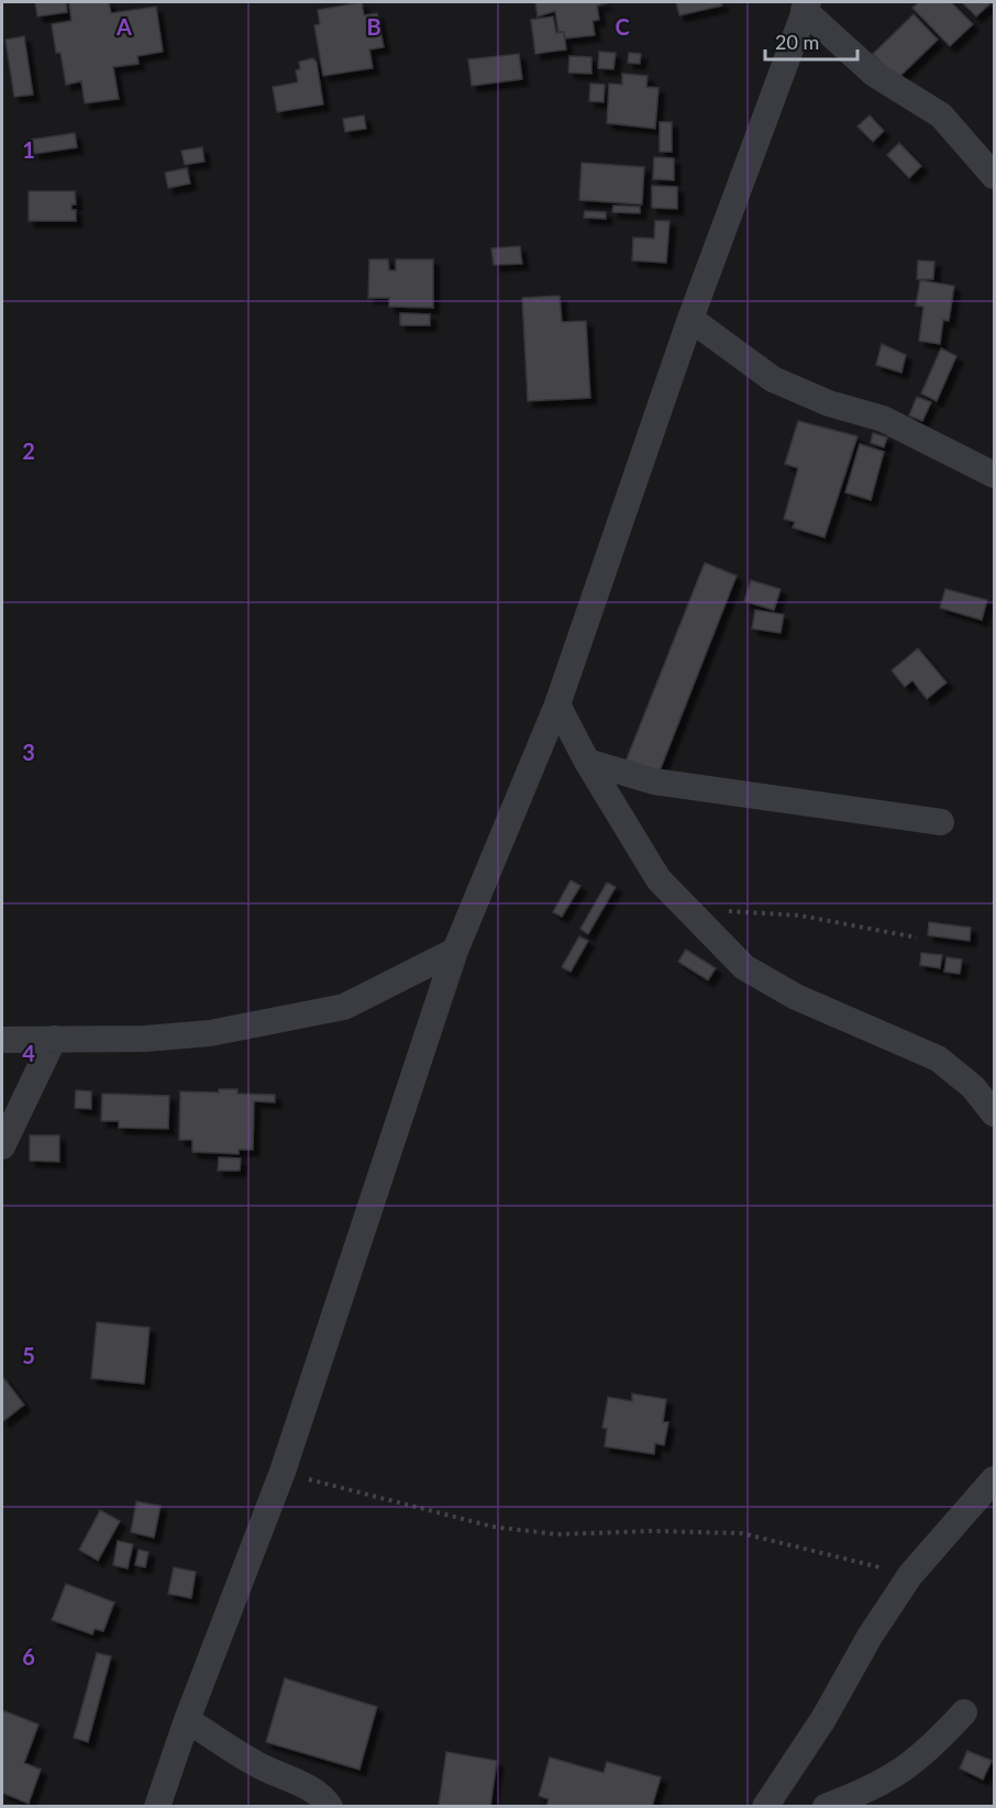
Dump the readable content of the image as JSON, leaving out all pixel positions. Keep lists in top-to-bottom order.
{
  "scale_bar": "20 m",
  "grid": {
    "columns": ["A", "B", "C"],
    "rows": [
      "1",
      "2",
      "3",
      "4",
      "5",
      "6"
    ]
  }
}
